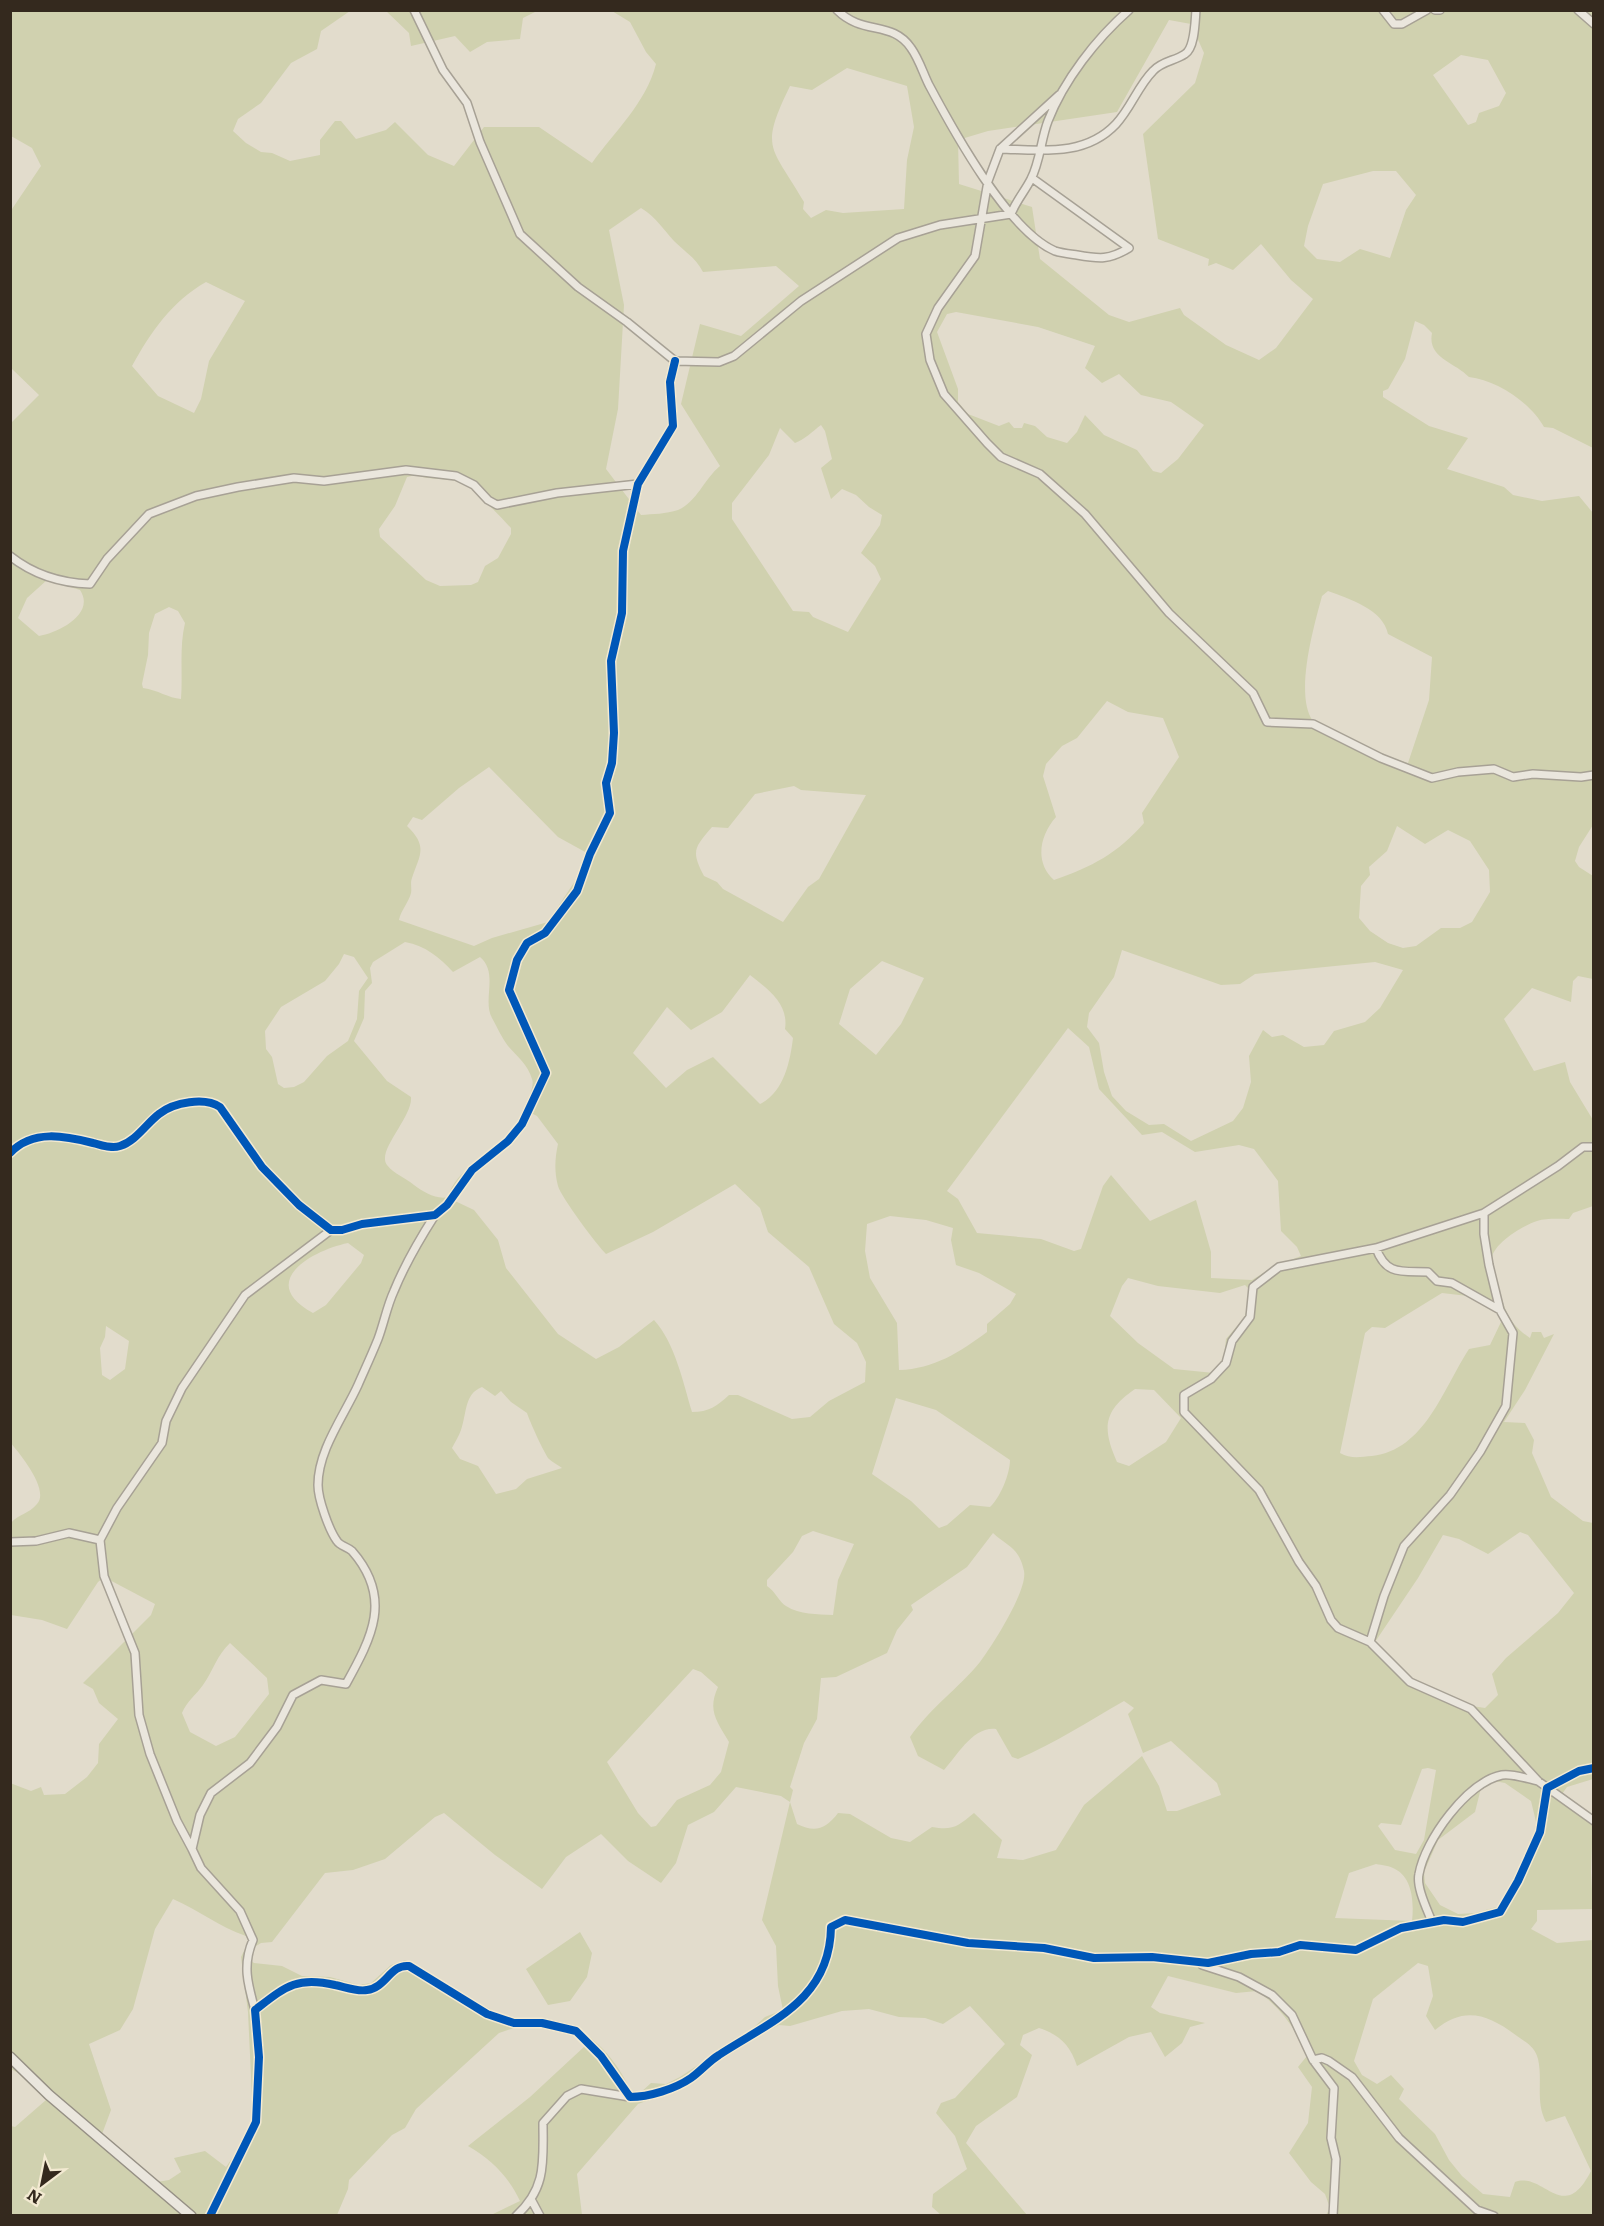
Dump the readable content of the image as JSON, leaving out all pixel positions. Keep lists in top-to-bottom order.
{
  "north": "bottom left"
}
